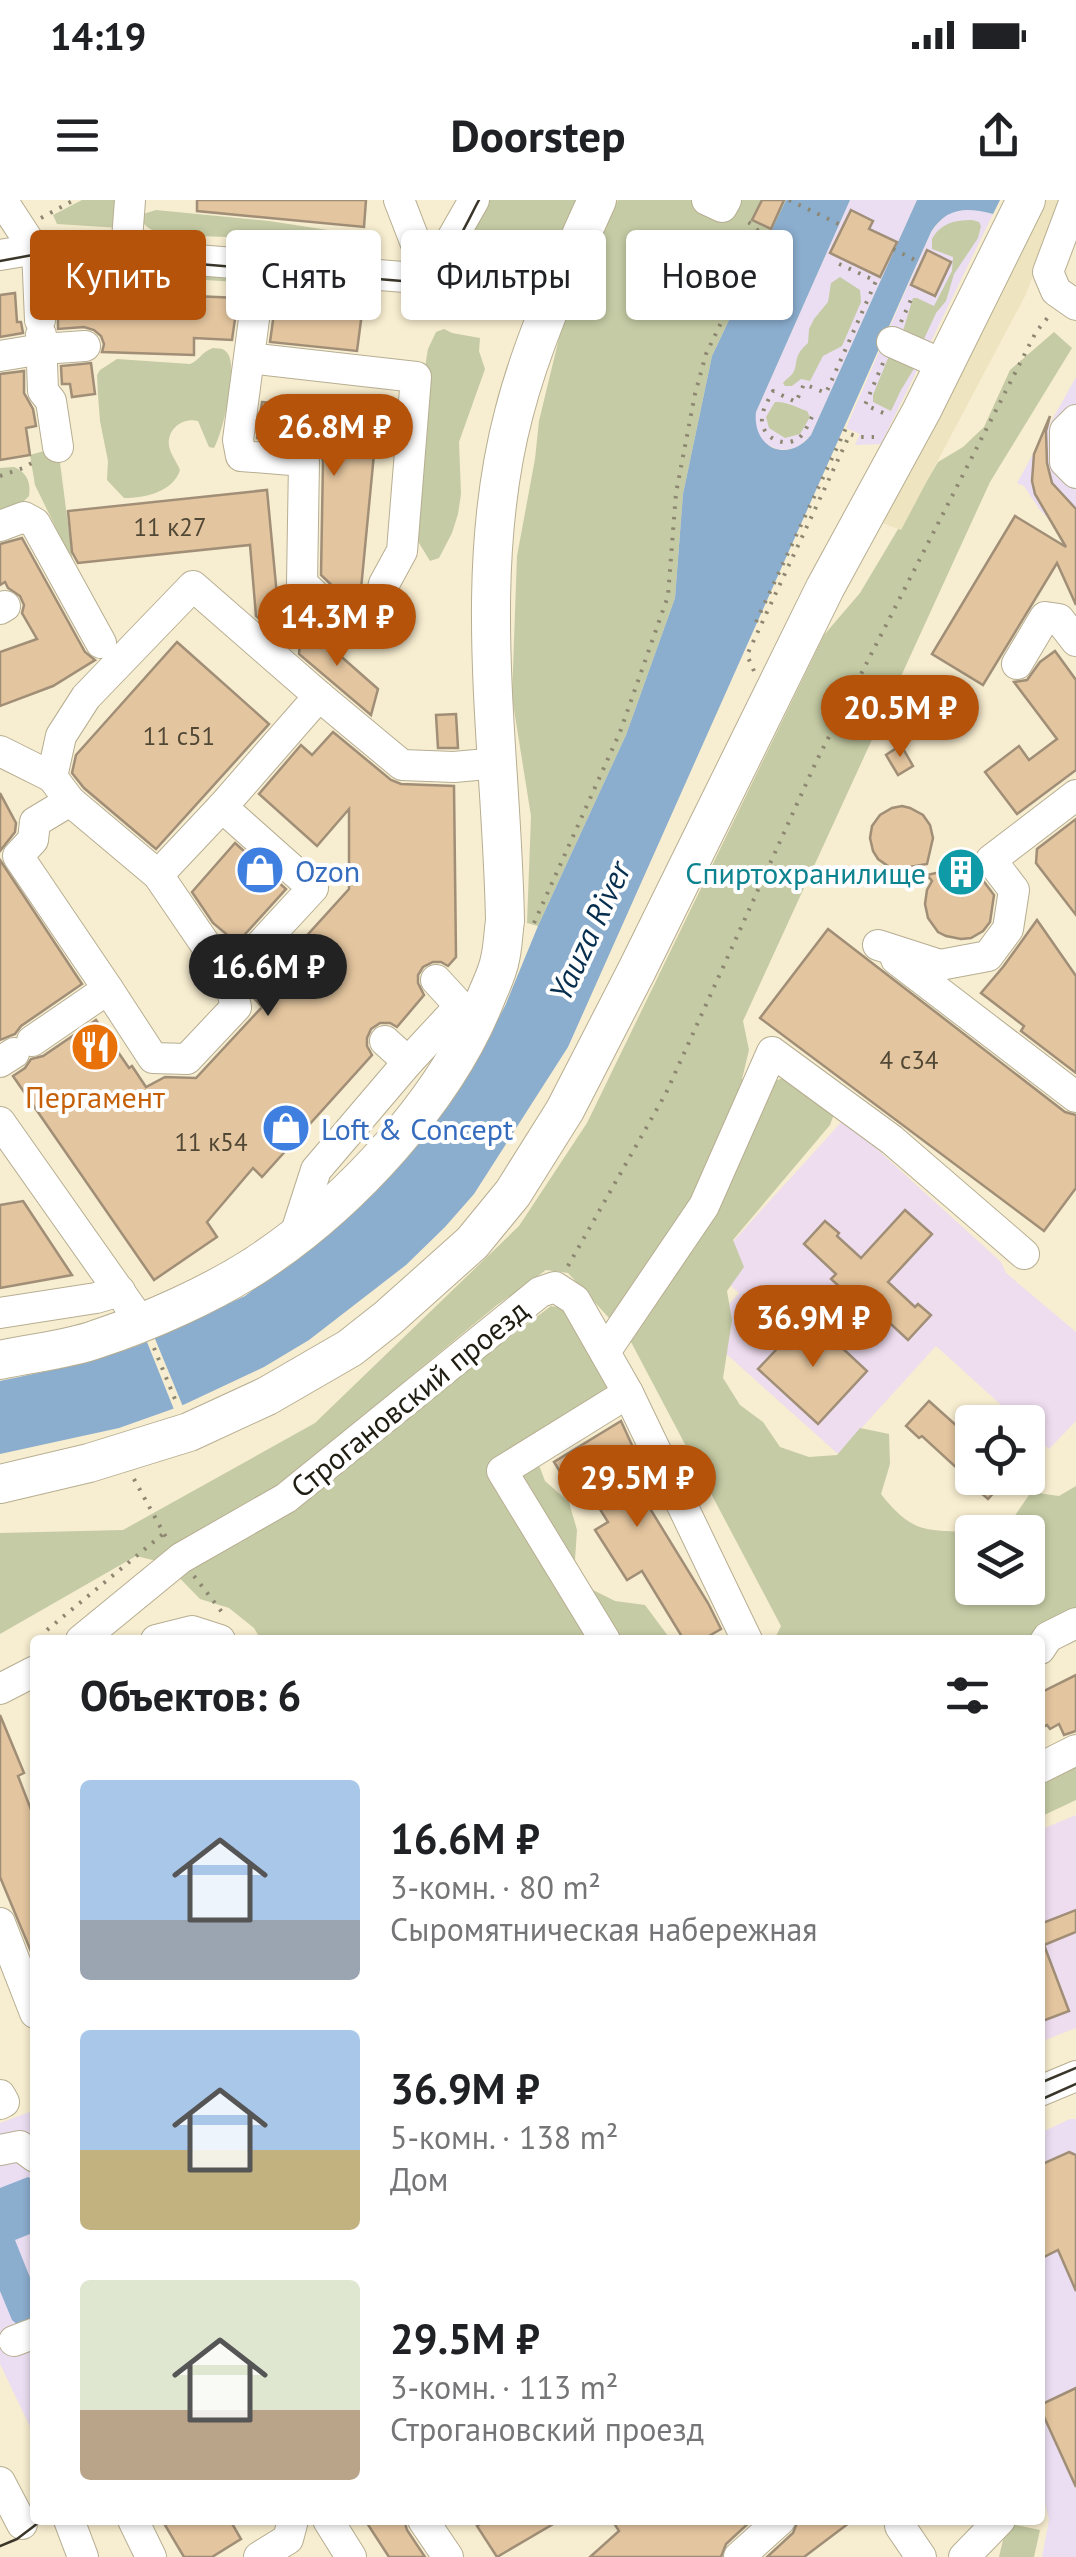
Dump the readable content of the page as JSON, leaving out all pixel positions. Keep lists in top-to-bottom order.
{
  "streets": {
    "street": ["Строгановский проезд"]
  },
  "water": ["Yauza River"],
  "places": {
    "shop": ["Ozon", "Loft & Concept"],
    "building": ["Спиртохранилище"],
    "restaurant": ["Пергамент"]
  },
  "house_numbers": [
    "11 к27",
    "11 с51",
    "4 с34",
    "11 к54"
  ],
  "page": {
    "status": "14:19",
    "header": "Doorstep",
    "chip": [
      "Купить",
      "Снять",
      "Фильтры",
      "Новое"
    ],
    "price": [
      "26.8M ₽",
      "14.3M ₽",
      "20.5M ₽",
      "16.6M ₽",
      "36.9M ₽",
      "29.5M ₽"
    ],
    "heading": "Объектов: 6",
    "list": [
      {
        "name": "16.6M ₽",
        "note": "3-комн. · 80 m² · Сыромятническая набережная"
      },
      {
        "name": "36.9M ₽",
        "note": "5-комн. · 138 m² · Дом"
      },
      {
        "name": "29.5M ₽",
        "note": "3-комн. · 113 m² · Строгановский проезд"
      }
    ]
  }
}
